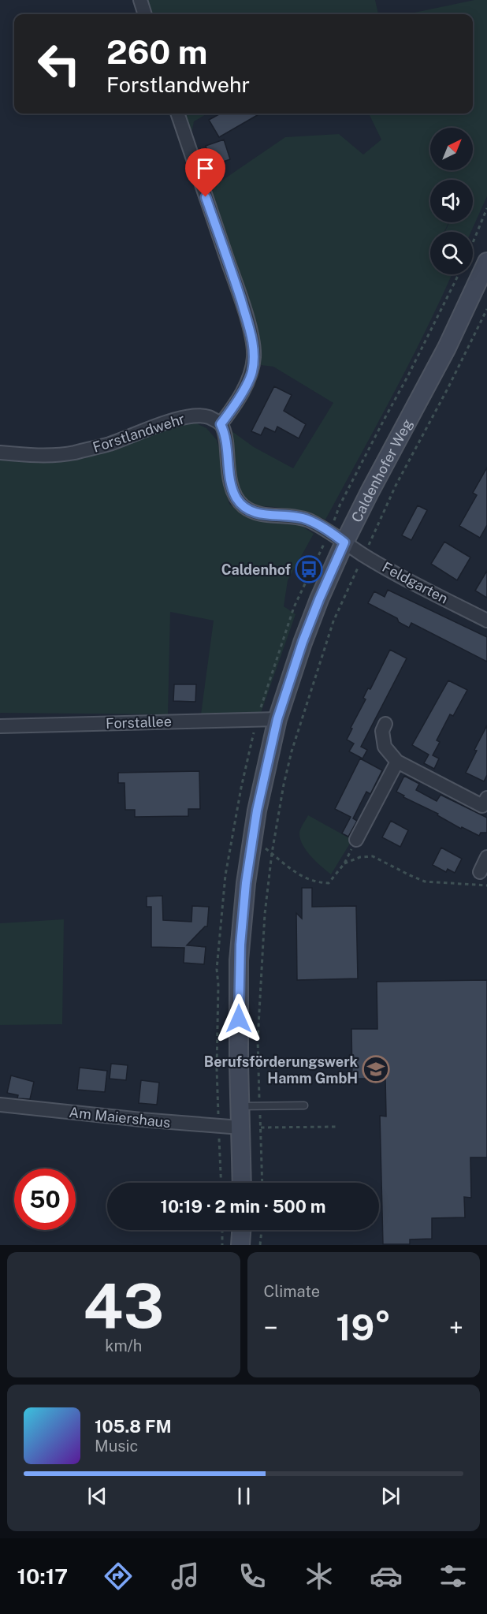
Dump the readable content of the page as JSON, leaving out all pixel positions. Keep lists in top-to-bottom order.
{
  "streets": {
    "main road": ["Caldenhofer Weg"],
    "street": [
      "Forstlandwehr",
      "Feldgarten",
      "Forstallee",
      "Am Maiershaus"
    ]
  },
  "crossings": [
    ["Caldenhofer Weg", "Feldgarten"],
    ["Caldenhofer Weg", "Forstallee"],
    ["Caldenhofer Weg", "Am Maiershaus"]
  ],
  "places": {
    "bus stop": ["Caldenhof"],
    "school or university": ["Berufsförderungswerk Hamm GmbH"]
  },
  "north": "top right",
  "page": {
    "turn": ["260 m", "Forstlandwehr"],
    "limit": "50",
    "trip": "10:19 · 2 min · 500 m",
    "tile": [
      ["43", "km/h"],
      "Climate"
    ],
    "heat": ["−", "19°", "+"],
    "song": ["105.8 FM", "Music"],
    "tabs": "10:17"
  }
}
